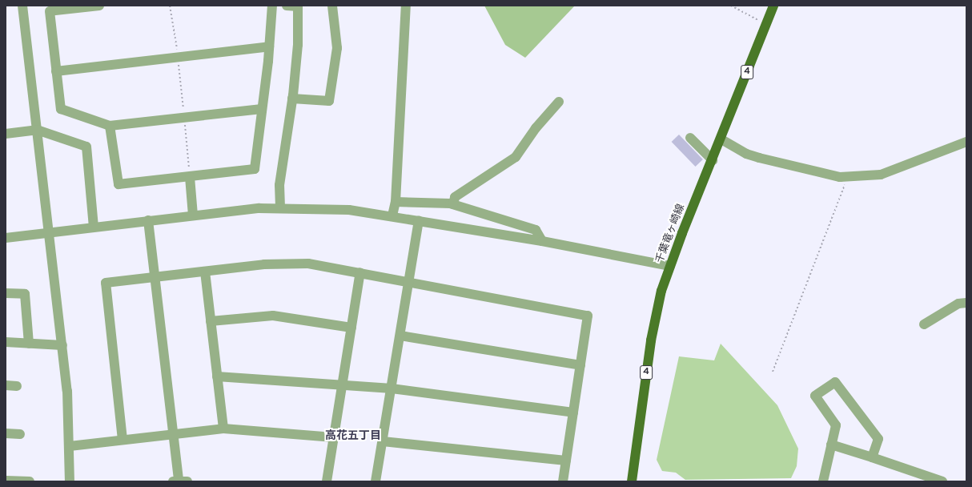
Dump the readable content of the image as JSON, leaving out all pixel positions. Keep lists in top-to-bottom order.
{
  "streets": {
    "main road": ["4", "千葉竜ヶ崎線"]
  },
  "districts": ["高花五丁目"]
}
